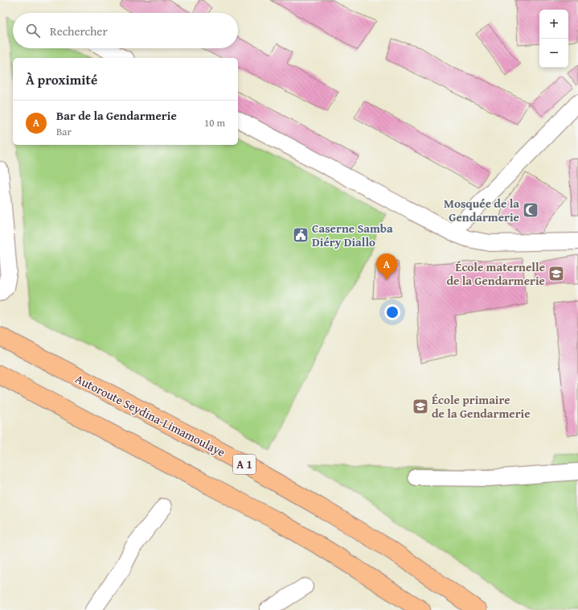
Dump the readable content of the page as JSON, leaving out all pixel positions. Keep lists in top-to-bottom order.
{
  "streets": {
    "highway": ["Autoroute Seydina-Limamoulaye", "A 1"]
  },
  "places": {
    "mosque": ["Mosquée de la Gendarmerie"],
    "public building": ["Caserne Samba Diéry Diallo"],
    "school or university": ["École maternelle de la Gendarmerie", "École primaire de la Gendarmerie"]
  },
  "page": {
    "map_buttons": ["+", "−"],
    "search": "Rechercher",
    "heading": "À proximité",
    "list": [
      {
        "mark": "A",
        "name": "Bar de la Gendarmerie",
        "note": "Bar",
        "value": "10 m"
      }
    ],
    "pins": "A"
  }
}
